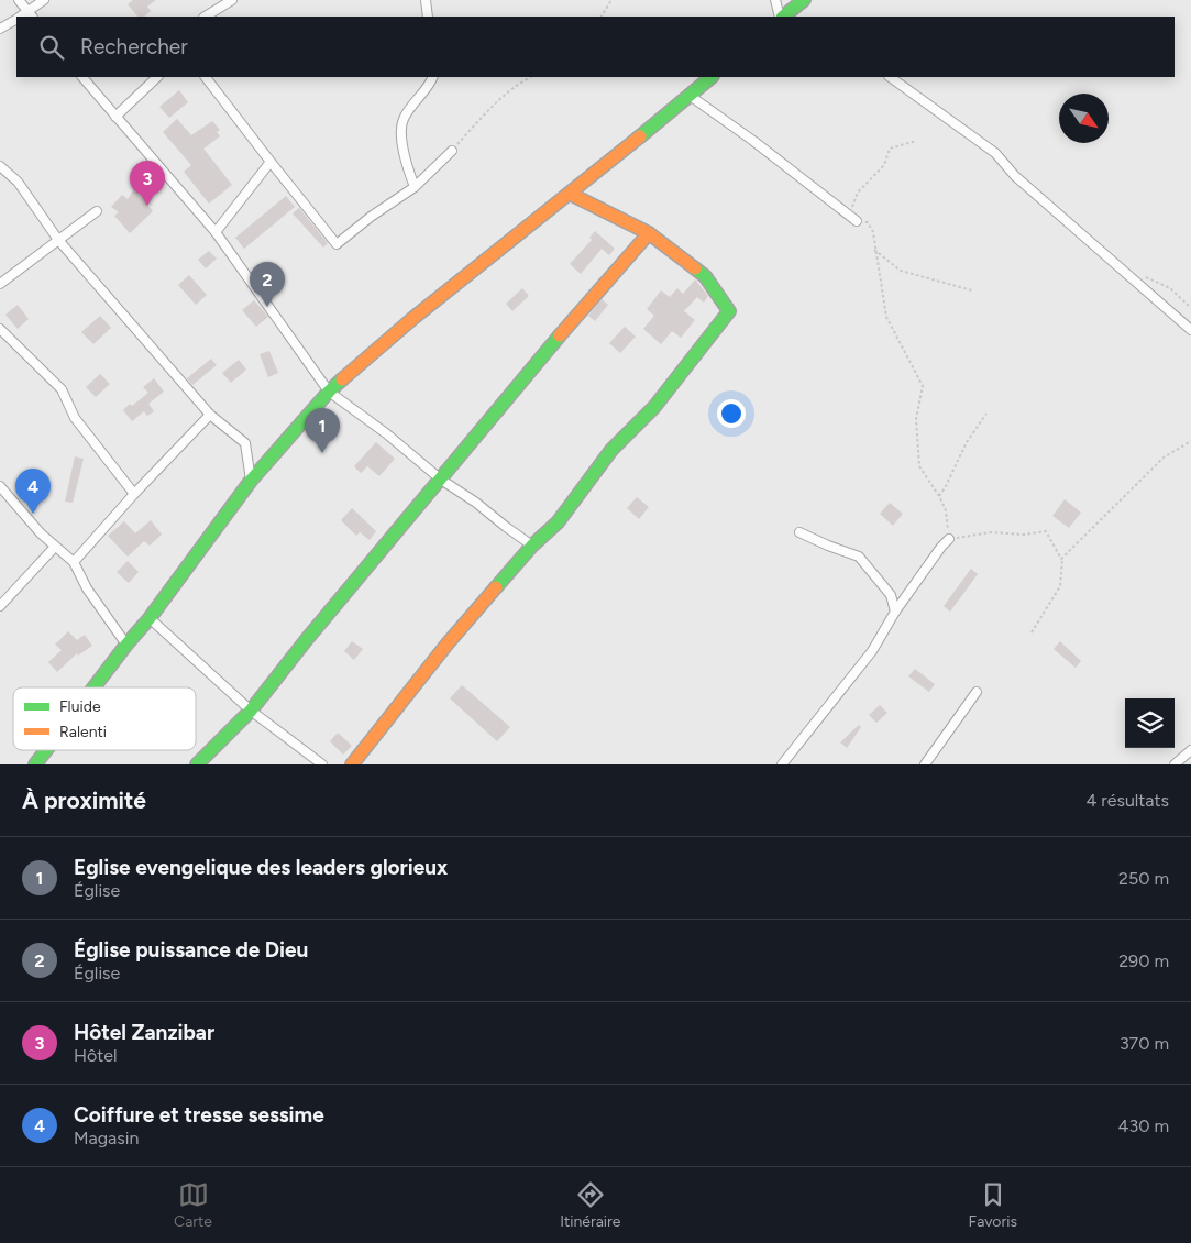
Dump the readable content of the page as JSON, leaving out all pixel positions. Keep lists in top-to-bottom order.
{
  "legend": ["Fluide", "Ralenti"],
  "north": "bottom right",
  "page": {
    "search": "Rechercher",
    "pins": [
      "3",
      "2",
      "1",
      "4"
    ],
    "heading": ["À proximité", "4 résultats"],
    "list": [
      {
        "mark": "1",
        "name": "Eglise evengelique des leaders glorieux",
        "note": "Église",
        "value": "250 m"
      },
      {
        "mark": "2",
        "name": "Église puissance de Dieu",
        "note": "Église",
        "value": "290 m"
      },
      {
        "mark": "3",
        "name": "Hôtel Zanzibar",
        "note": "Hôtel",
        "value": "370 m"
      },
      {
        "mark": "4",
        "name": "Coiffure et tresse sessime",
        "note": "Magasin",
        "value": "430 m"
      }
    ],
    "nav": ["Carte", "Itinéraire", "Favoris"]
  }
}
